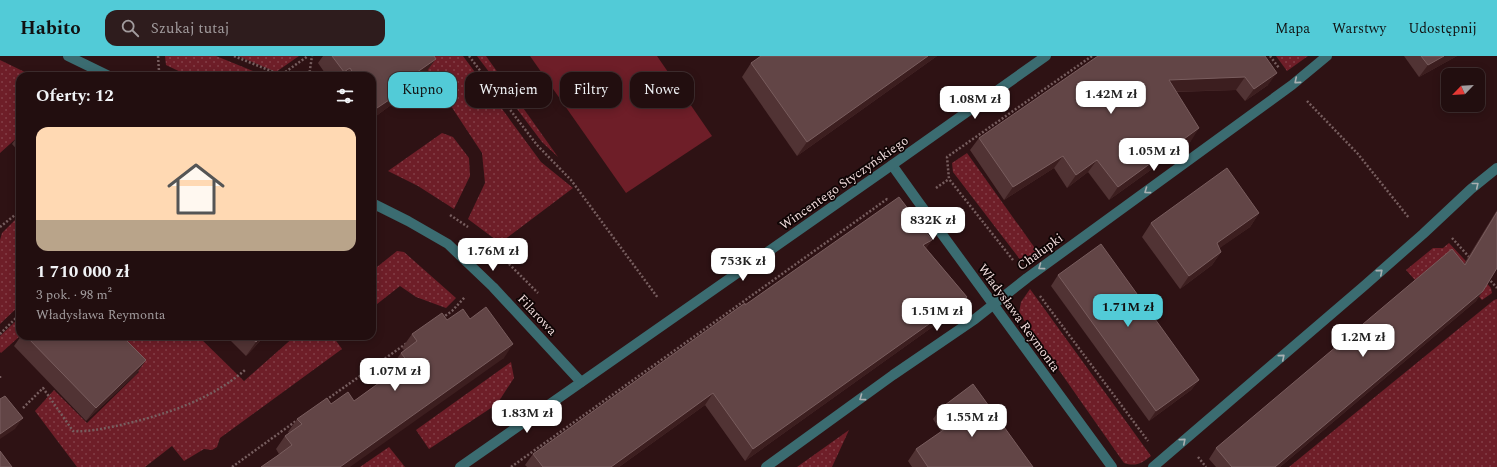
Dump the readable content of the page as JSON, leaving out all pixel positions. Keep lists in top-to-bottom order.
{
  "streets": {
    "street": [
      "Wincentego Styczyńskiego",
      "Chałupki",
      "Filarowa",
      "Władysława Reymonta"
    ]
  },
  "crossings": [
    ["Wincentego Styczyńskiego", "Filarowa"],
    ["Wincentego Styczyńskiego", "Władysława Reymonta"],
    ["Chałupki", "Władysława Reymonta"]
  ],
  "one_way": ["Chałupki"],
  "north": "bottom left",
  "page": {
    "header": "Habito",
    "search": "Szukaj tutaj",
    "nav": ["Mapa", "Warstwy", "Udostępnij"],
    "chip": [
      "Kupno",
      "Wynajem",
      "Filtry",
      "Nowe"
    ],
    "heading": "Oferty: 12",
    "price": [
      "1.42M zł",
      "1.08M zł",
      "1.05M zł",
      "832K zł",
      "1.76M zł",
      "753K zł",
      "1.71M zł",
      "1.51M zł",
      "1.2M zł",
      "1.07M zł",
      "1.83M zł",
      "1.55M zł"
    ],
    "list": [
      {
        "name": "1 710 000 zł",
        "note": "3 pok. · 98 m² · Władysława Reymonta"
      }
    ]
  }
}
